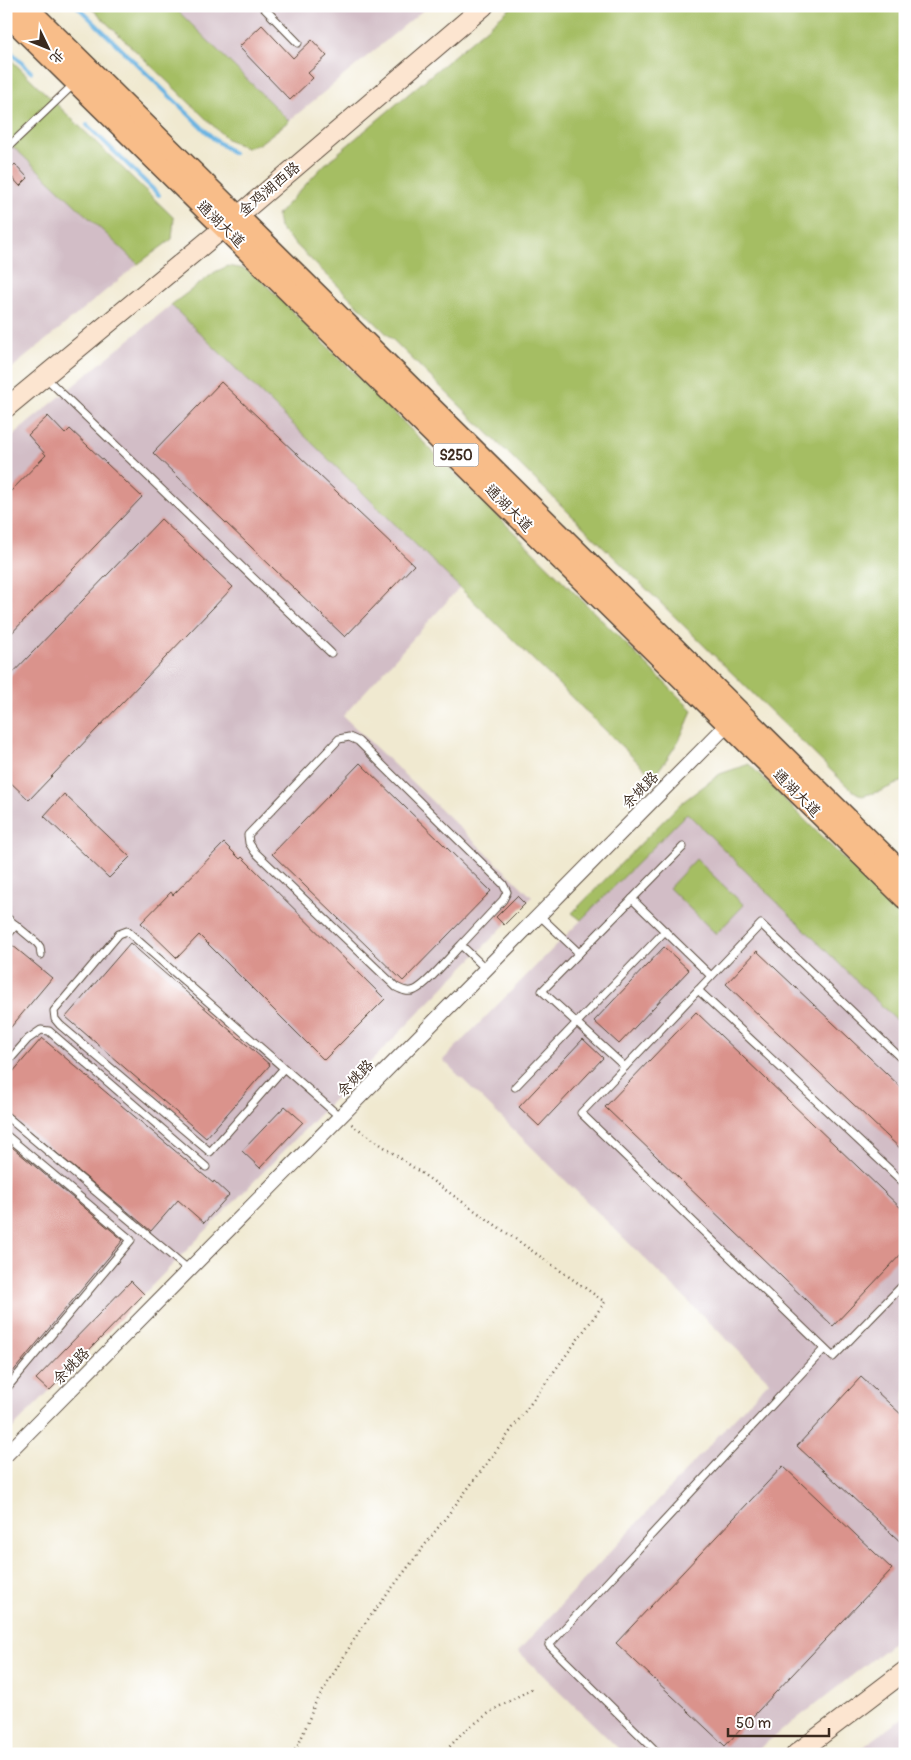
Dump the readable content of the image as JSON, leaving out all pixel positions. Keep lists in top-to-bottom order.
{
  "streets": {
    "main road": ["通湖大道", "S250"],
    "street": ["金鸡湖西路", "余姚路"]
  },
  "crossings": [
    ["金鸡湖西路", "通湖大道"],
    ["通湖大道", "余姚路"]
  ],
  "scale_bar": "50 m",
  "north": "bottom right"
}
